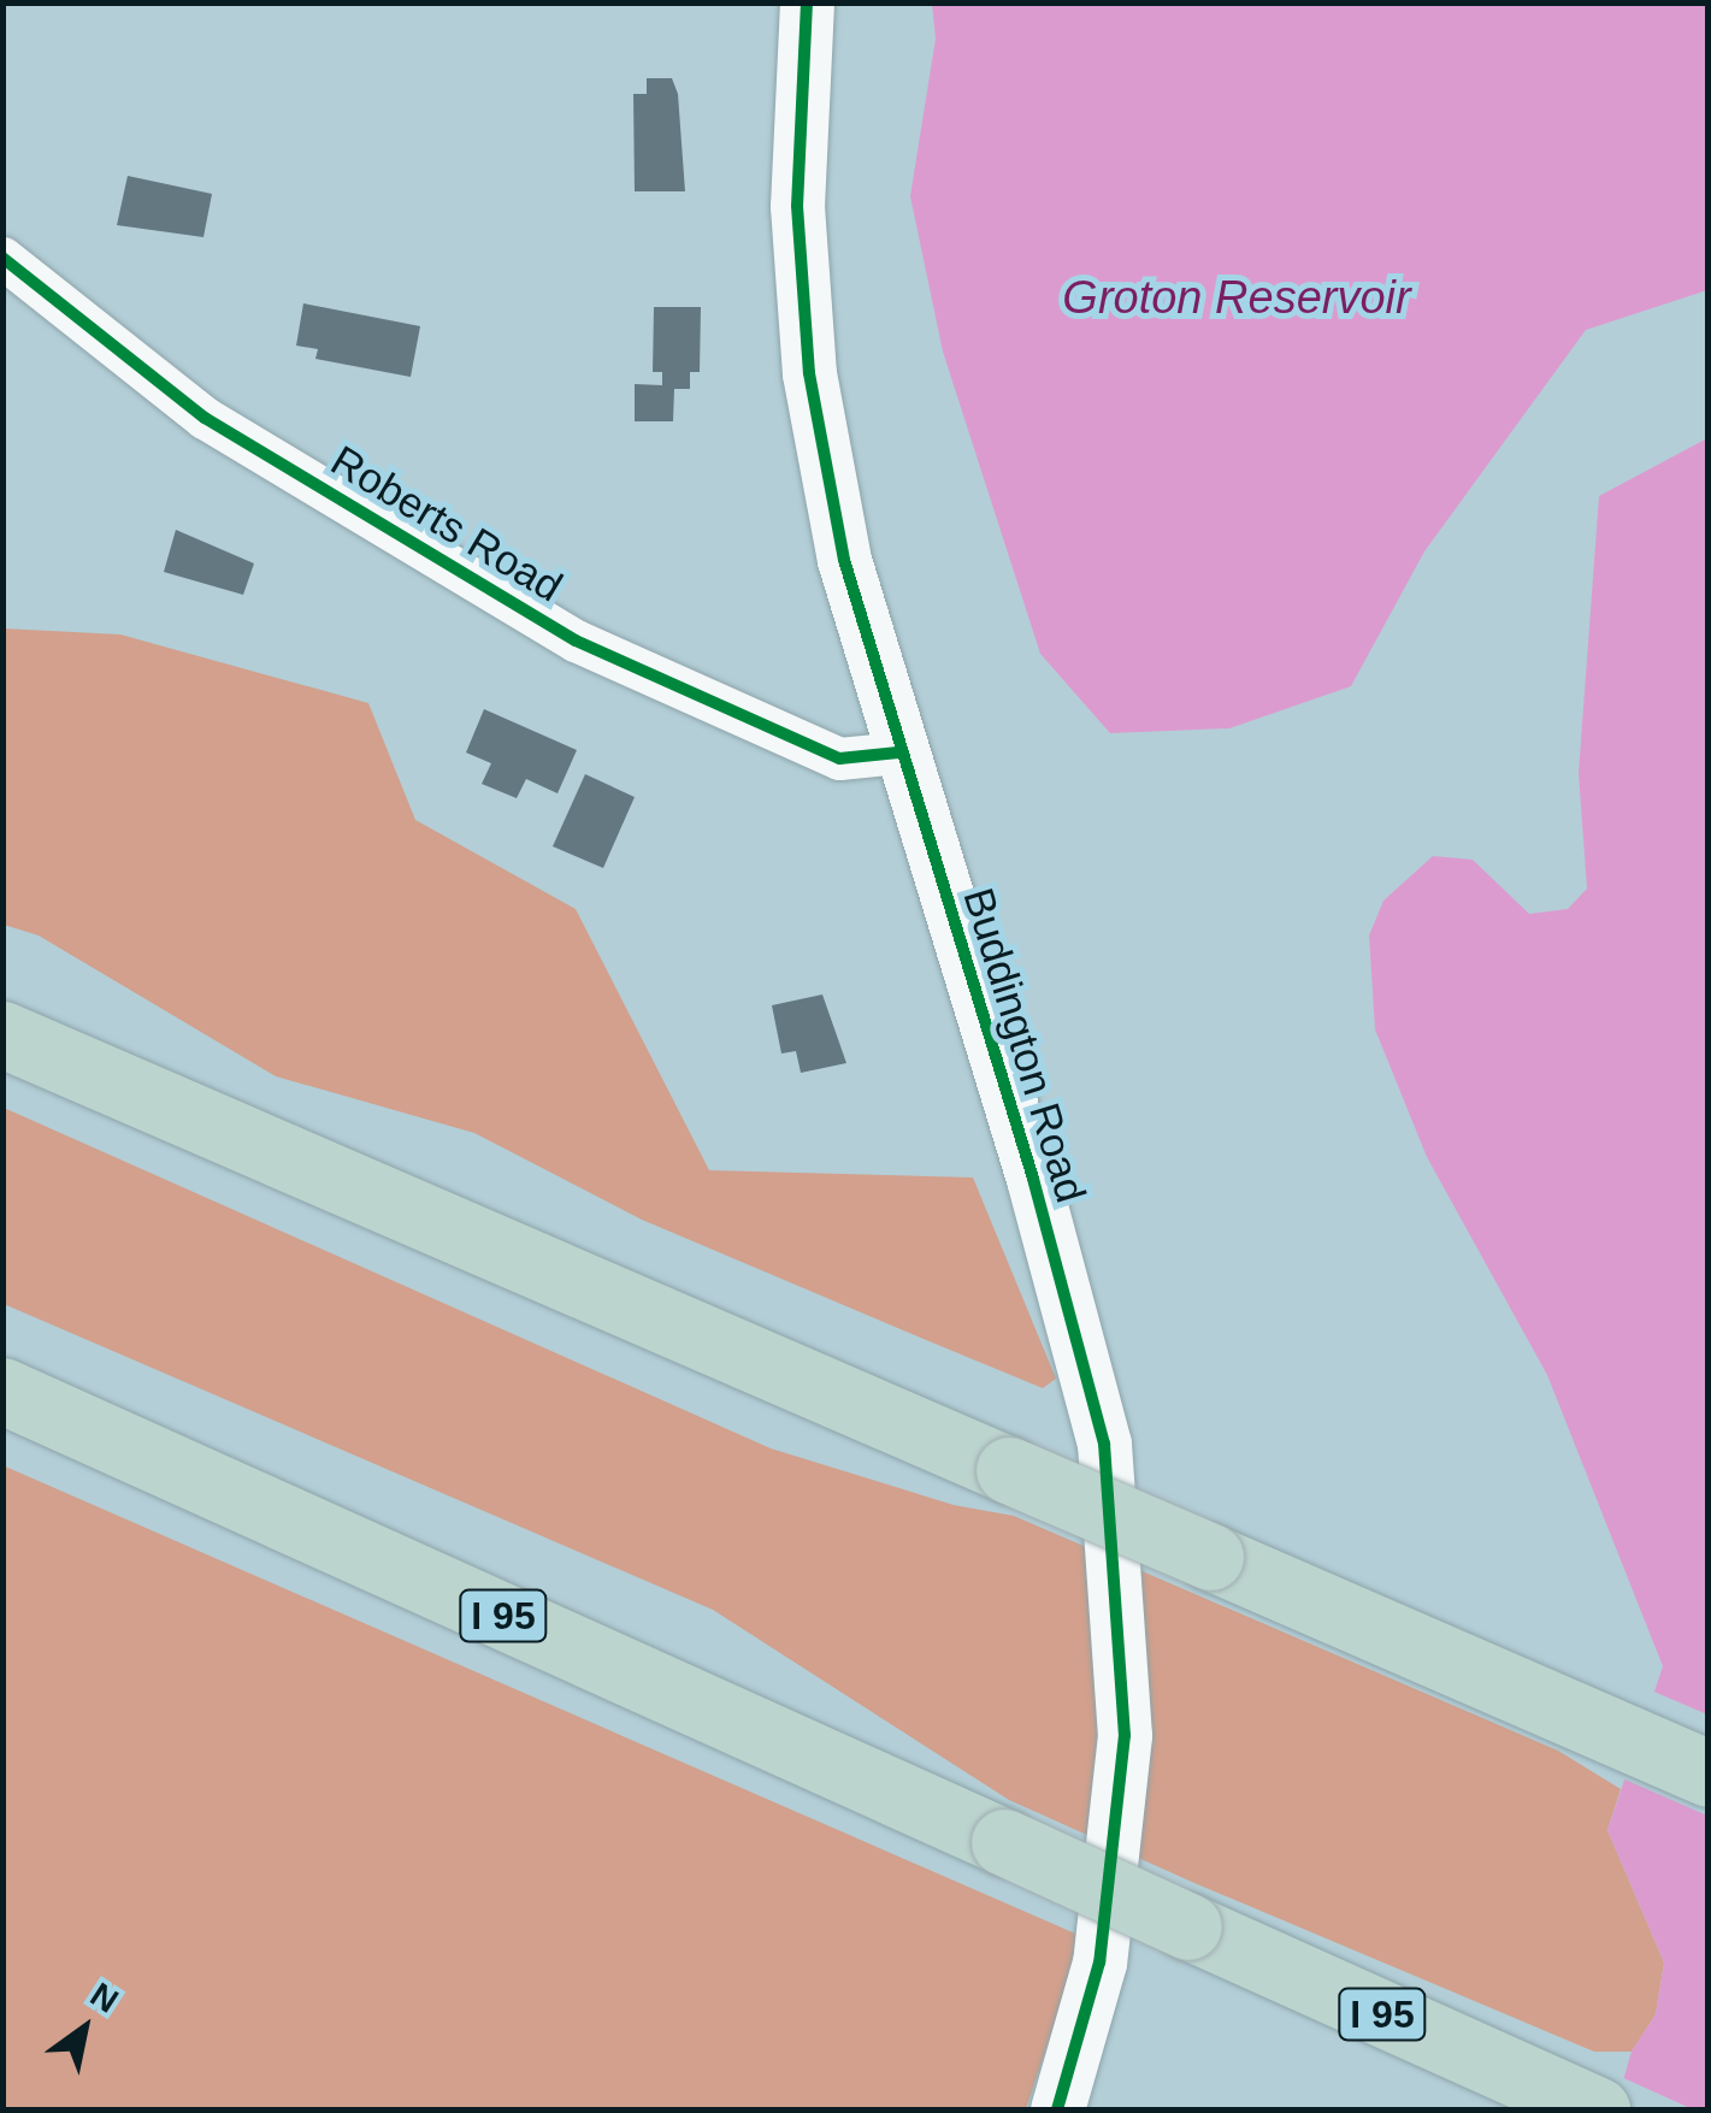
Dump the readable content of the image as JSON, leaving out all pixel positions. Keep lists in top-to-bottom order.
{
  "streets": {
    "highway": ["I 95"],
    "street": ["Roberts Road", "Buddington Road"]
  },
  "crossings": [
    ["Roberts Road", "Buddington Road"]
  ],
  "water": ["Groton Reservoir"],
  "north": "top right"
}
